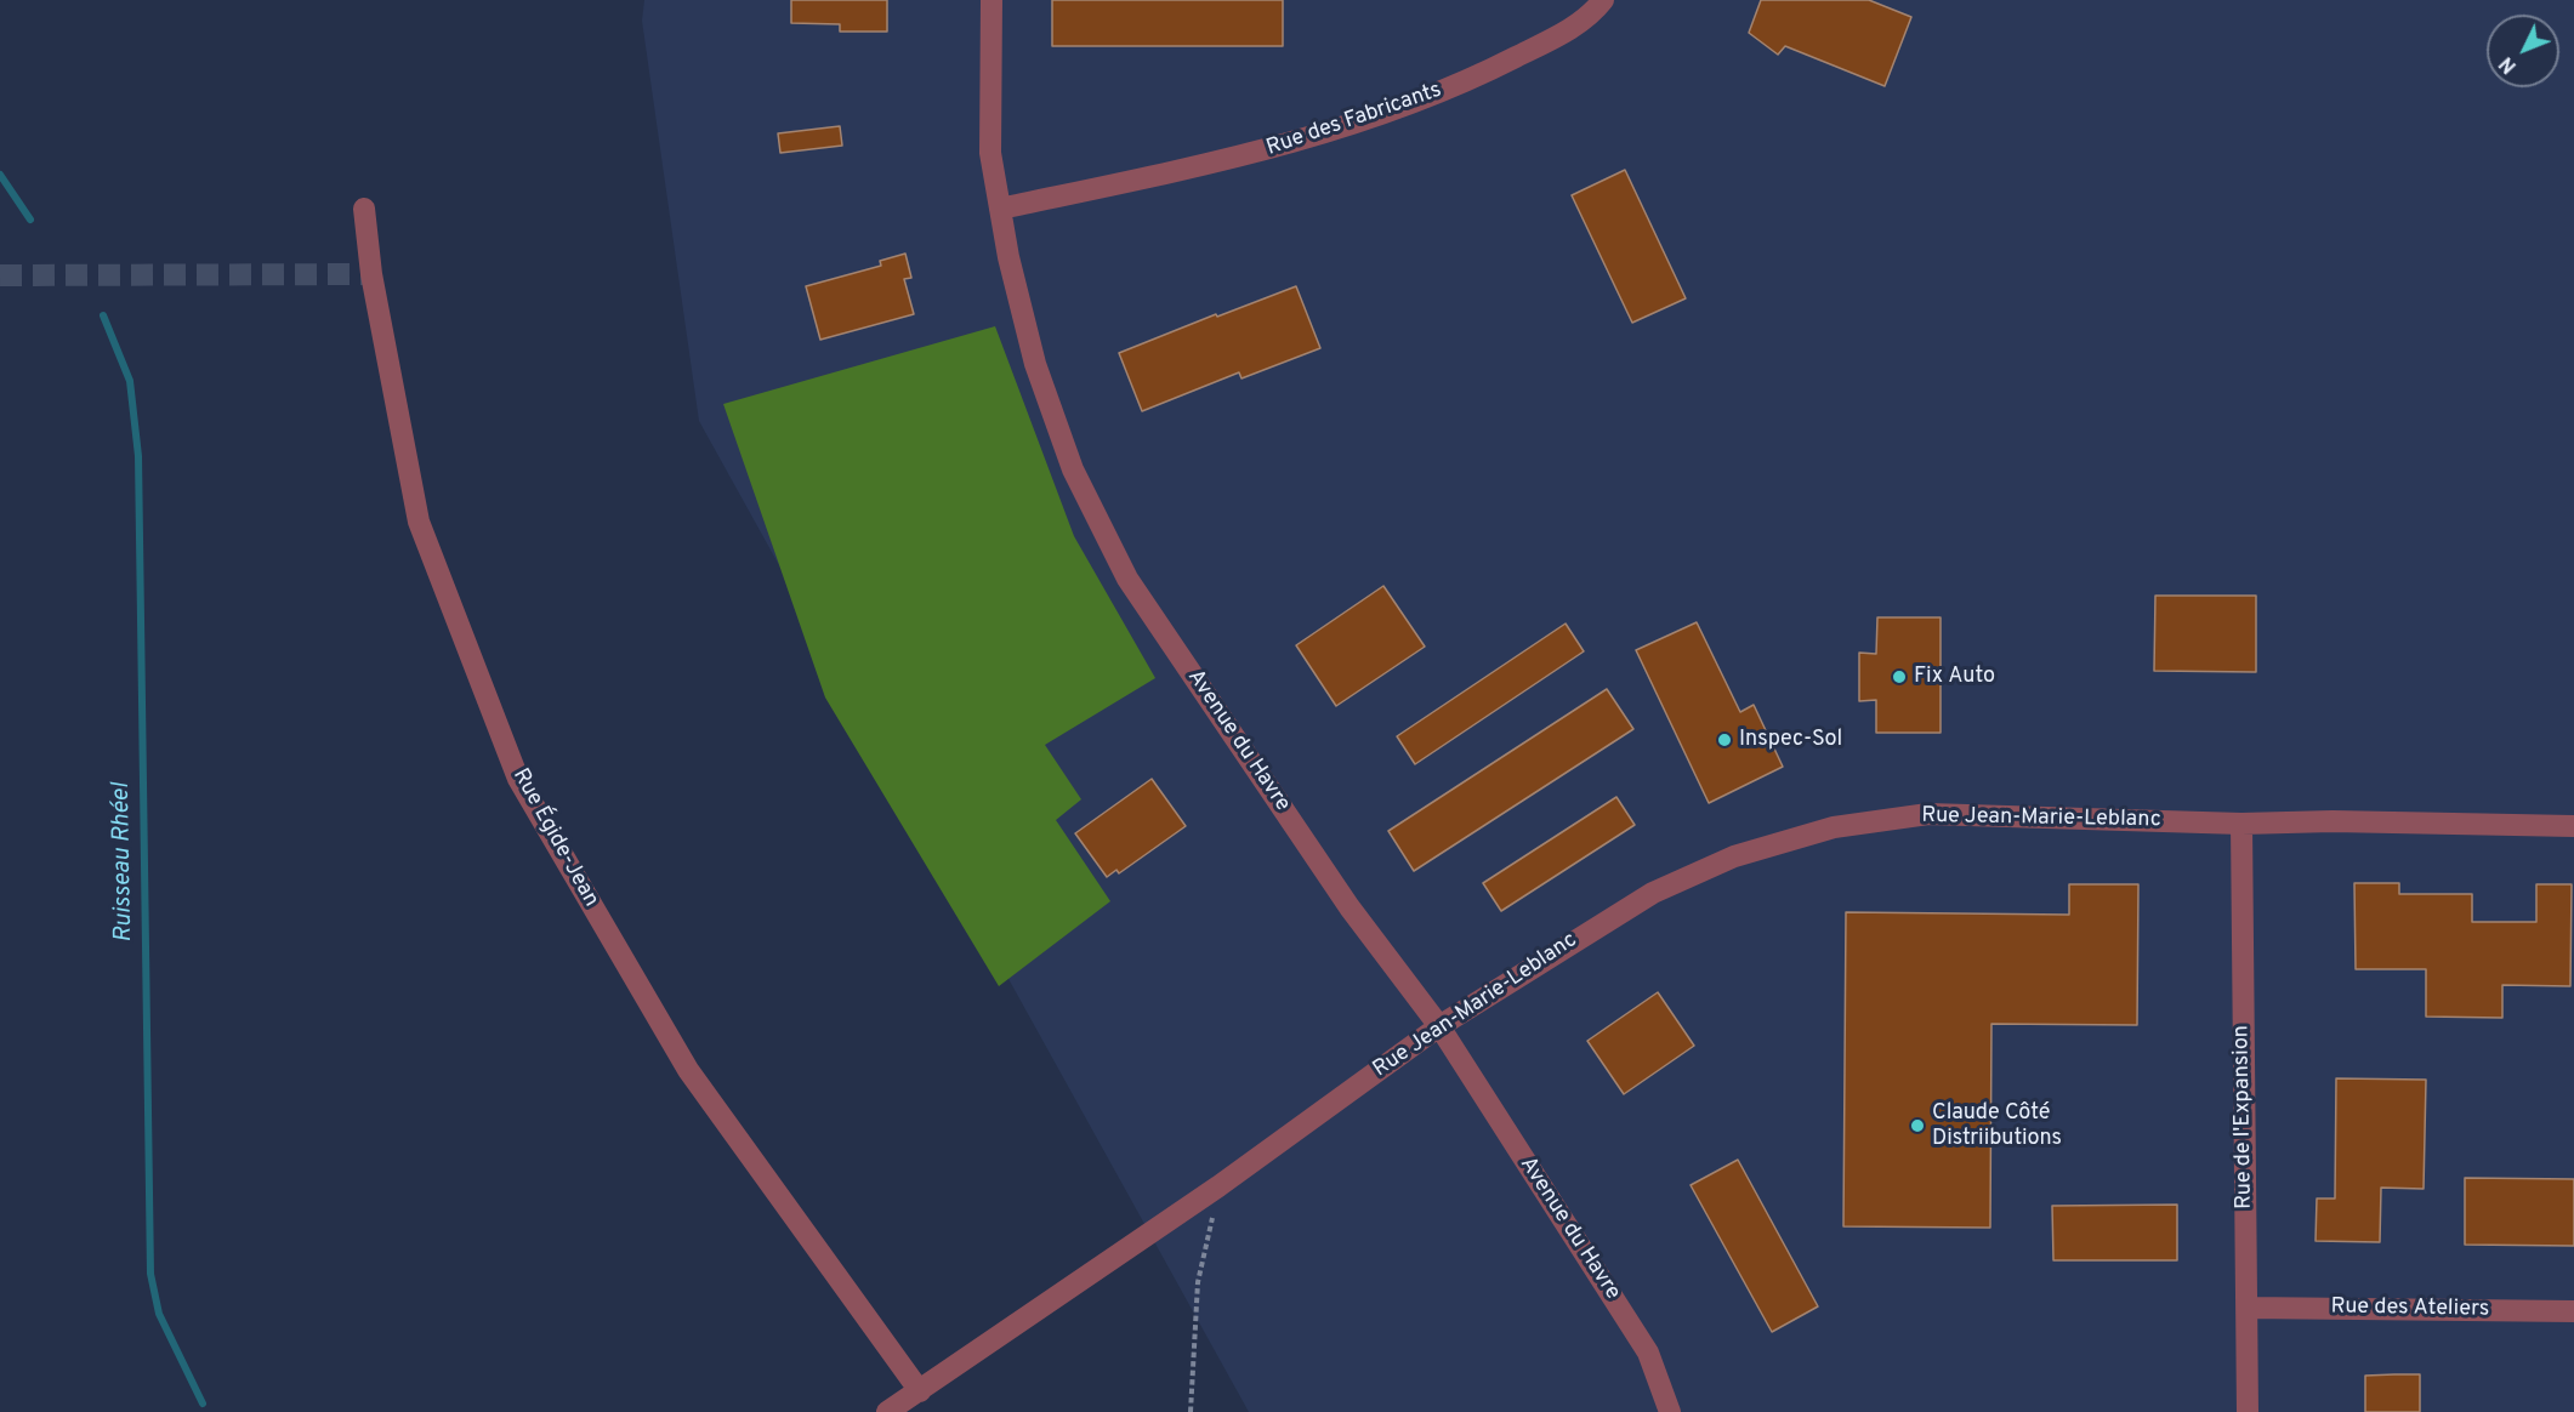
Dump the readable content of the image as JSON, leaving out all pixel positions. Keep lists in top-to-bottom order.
{
  "streets": {
    "street": [
      "Rue des Fabricants",
      "Avenue du Havre",
      "Rue Jean-Marie-Leblanc",
      "Rue Égide-Jean",
      "Rue de l'Expansion",
      "Rue des Ateliers"
    ]
  },
  "crossings": [
    ["Rue des Fabricants", "Avenue du Havre"],
    ["Avenue du Havre", "Rue Jean-Marie-Leblanc"],
    ["Rue Jean-Marie-Leblanc", "Rue Égide-Jean"],
    ["Rue Jean-Marie-Leblanc", "Rue de l'Expansion"],
    ["Rue de l'Expansion", "Rue des Ateliers"]
  ],
  "water": ["Ruisseau Rhéel"],
  "places": ["Fix Auto", "Inspec-Sol", "Claude Côté Distriibutions"],
  "north": "bottom left"
}
